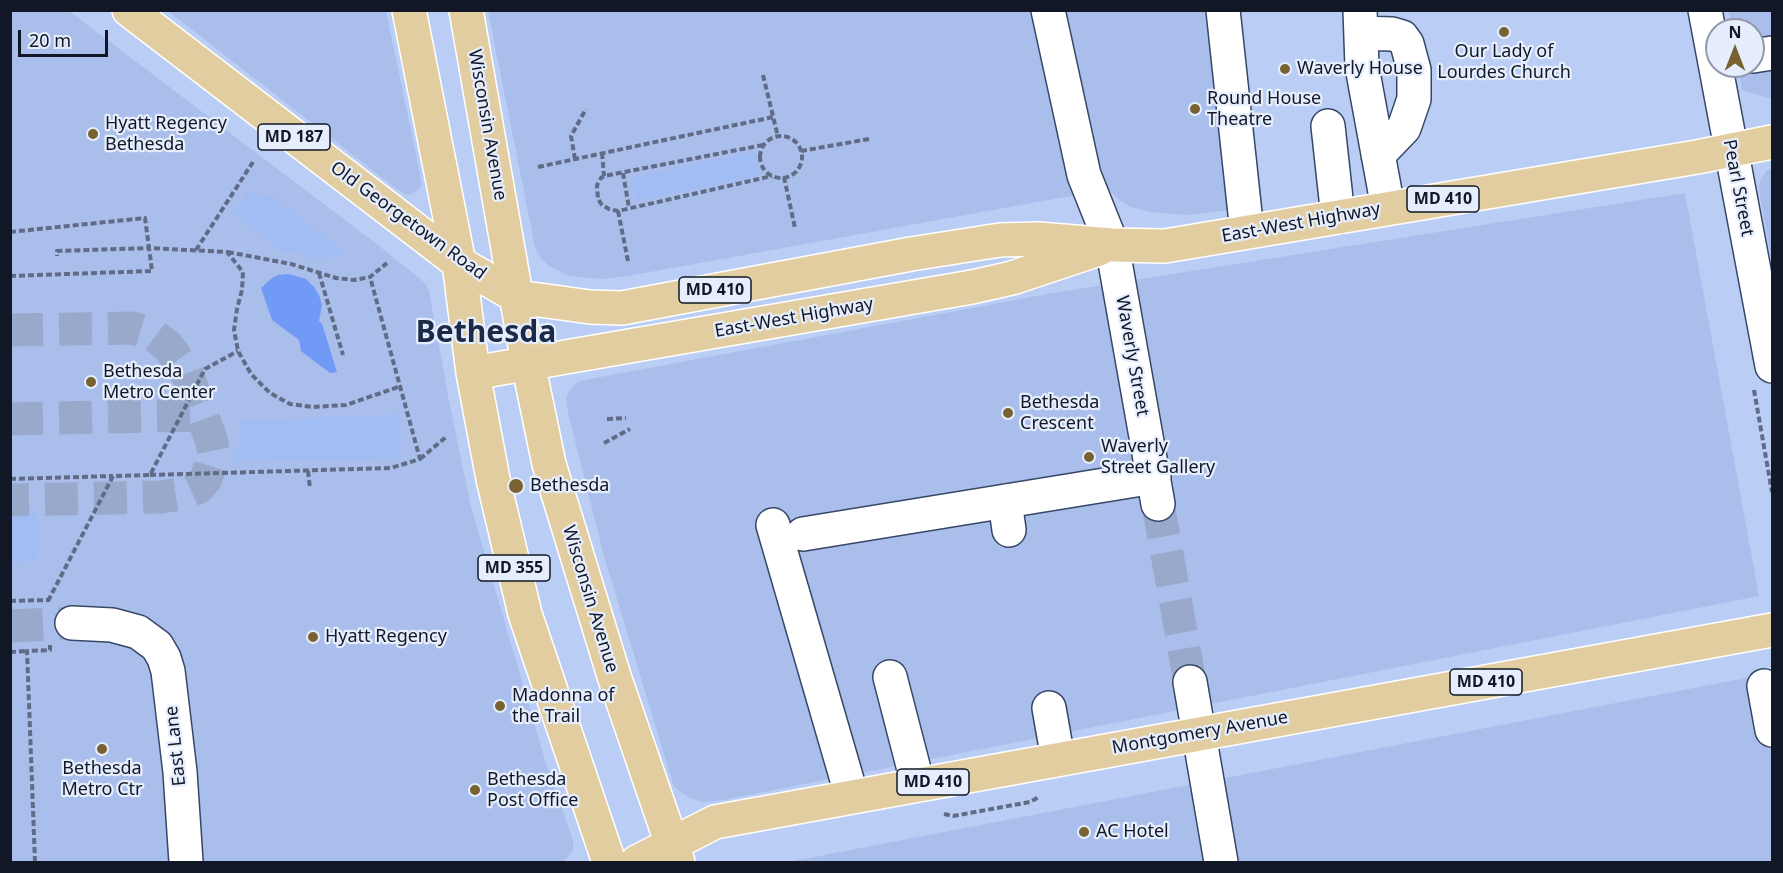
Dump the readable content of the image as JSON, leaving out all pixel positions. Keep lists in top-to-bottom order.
{
  "streets": {
    "main road": [
      "Wisconsin Avenue",
      "MD 187",
      "MD 410",
      "Old Georgetown Road",
      "East-West Highway",
      "MD 355",
      "Montgomery Avenue"
    ],
    "street": ["Pearl Street", "Waverly Street", "East Lane"]
  },
  "crossings": [
    ["Wisconsin Avenue", "Old Georgetown Road"],
    ["Wisconsin Avenue", "East-West Highway"],
    ["Wisconsin Avenue", "Montgomery Avenue"],
    ["Pearl Street", "East-West Highway"],
    ["Old Georgetown Road", "East-West Highway"],
    ["Old Georgetown Road", "MD 355"],
    ["East-West Highway", "Waverly Street"],
    ["East-West Highway", "MD 355"],
    ["Waverly Street", "Montgomery Avenue"]
  ],
  "districts": ["Bethesda"],
  "places": [
    "Our Lady of Lourdes Church",
    "Waverly House",
    "Round House Theatre",
    "Hyatt Regency Bethesda",
    "Bethesda Metro Center",
    "Bethesda Crescent",
    "Waverly Street Gallery",
    "Bethesda",
    "Hyatt Regency",
    "Madonna of the Trail",
    "Bethesda Metro Ctr",
    "Bethesda Post Office",
    "AC Hotel"
  ],
  "scale_bar": "20 m",
  "north": "top"
}
